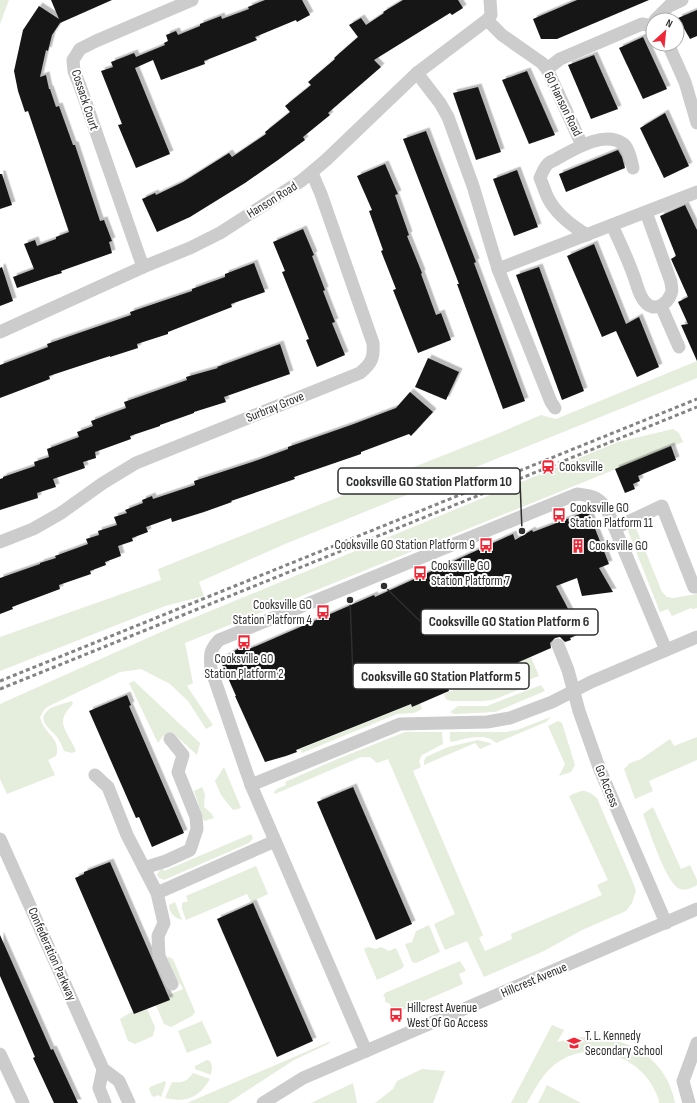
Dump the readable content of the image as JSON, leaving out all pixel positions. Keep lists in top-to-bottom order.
{
  "streets": {
    "street": [
      "Cossack Court",
      "60 Hanson Road",
      "Hanson Road",
      "Surbray Grove",
      "Go Access",
      "Confederation Parkway",
      "Hillcrest Avenue"
    ]
  },
  "crossings": [
    ["Cossack Court", "Hanson Road"],
    ["60 Hanson Road", "Hanson Road"],
    ["Hanson Road", "Surbray Grove"],
    ["Go Access", "Hillcrest Avenue"]
  ],
  "places": {
    "station": ["Cooksville"],
    "bus stop": [
      "Cooksville GO Station Platform 11",
      "Cooksville GO Station Platform 9",
      "Cooksville GO Station Platform 7",
      "Cooksville GO Station Platform 4",
      "Cooksville GO Station Platform 2",
      "Hillcrest Avenue West Of Go Access"
    ],
    "other": ["Cooksville GO Station Platform 10", "Cooksville GO Station Platform 6", "Cooksville GO Station Platform 5"],
    "building": ["Cooksville GO"],
    "school or university": ["T. L. Kennedy Secondary School"]
  },
  "north": "top right"
}
